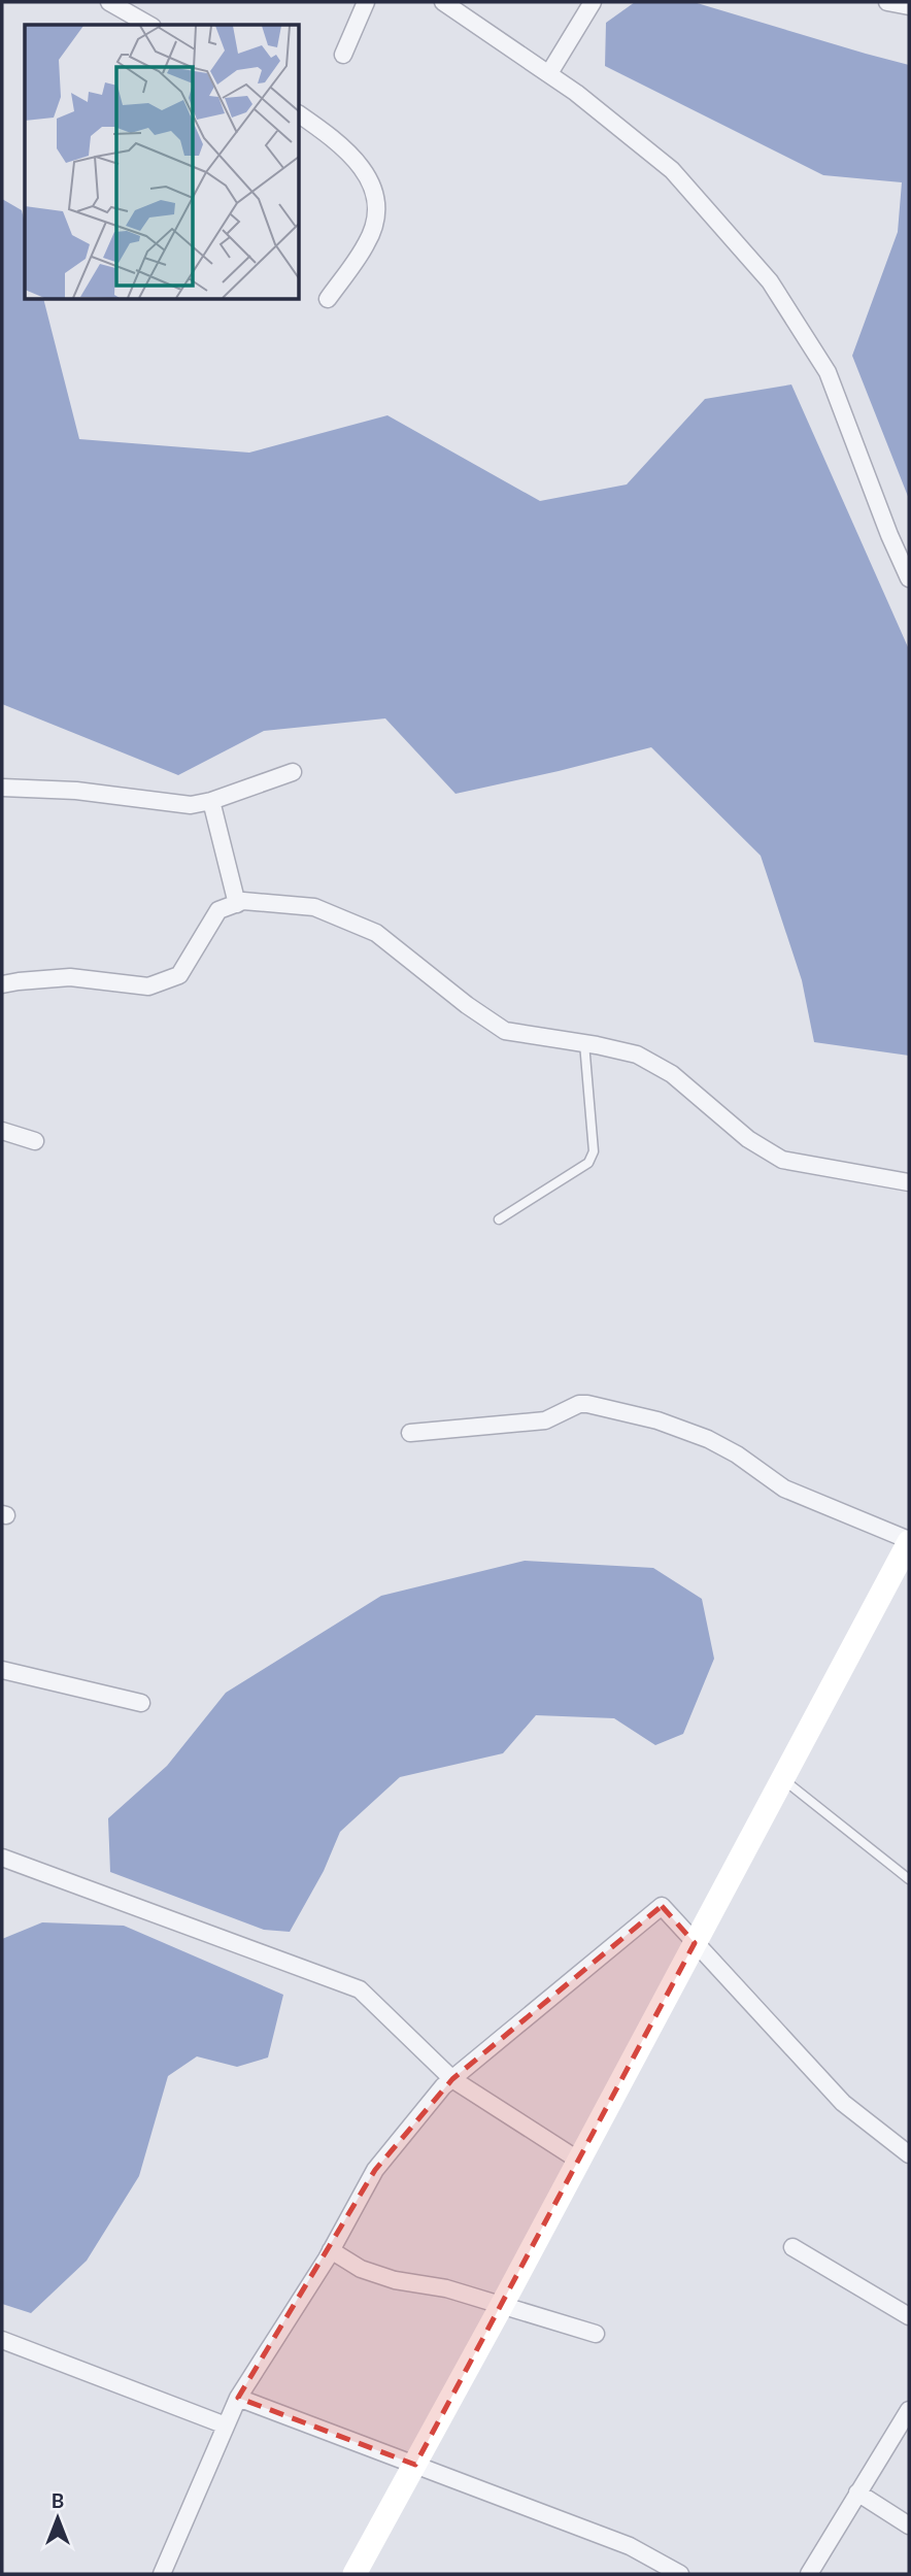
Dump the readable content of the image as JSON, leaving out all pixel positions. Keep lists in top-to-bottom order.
{
  "north": "top"
}
